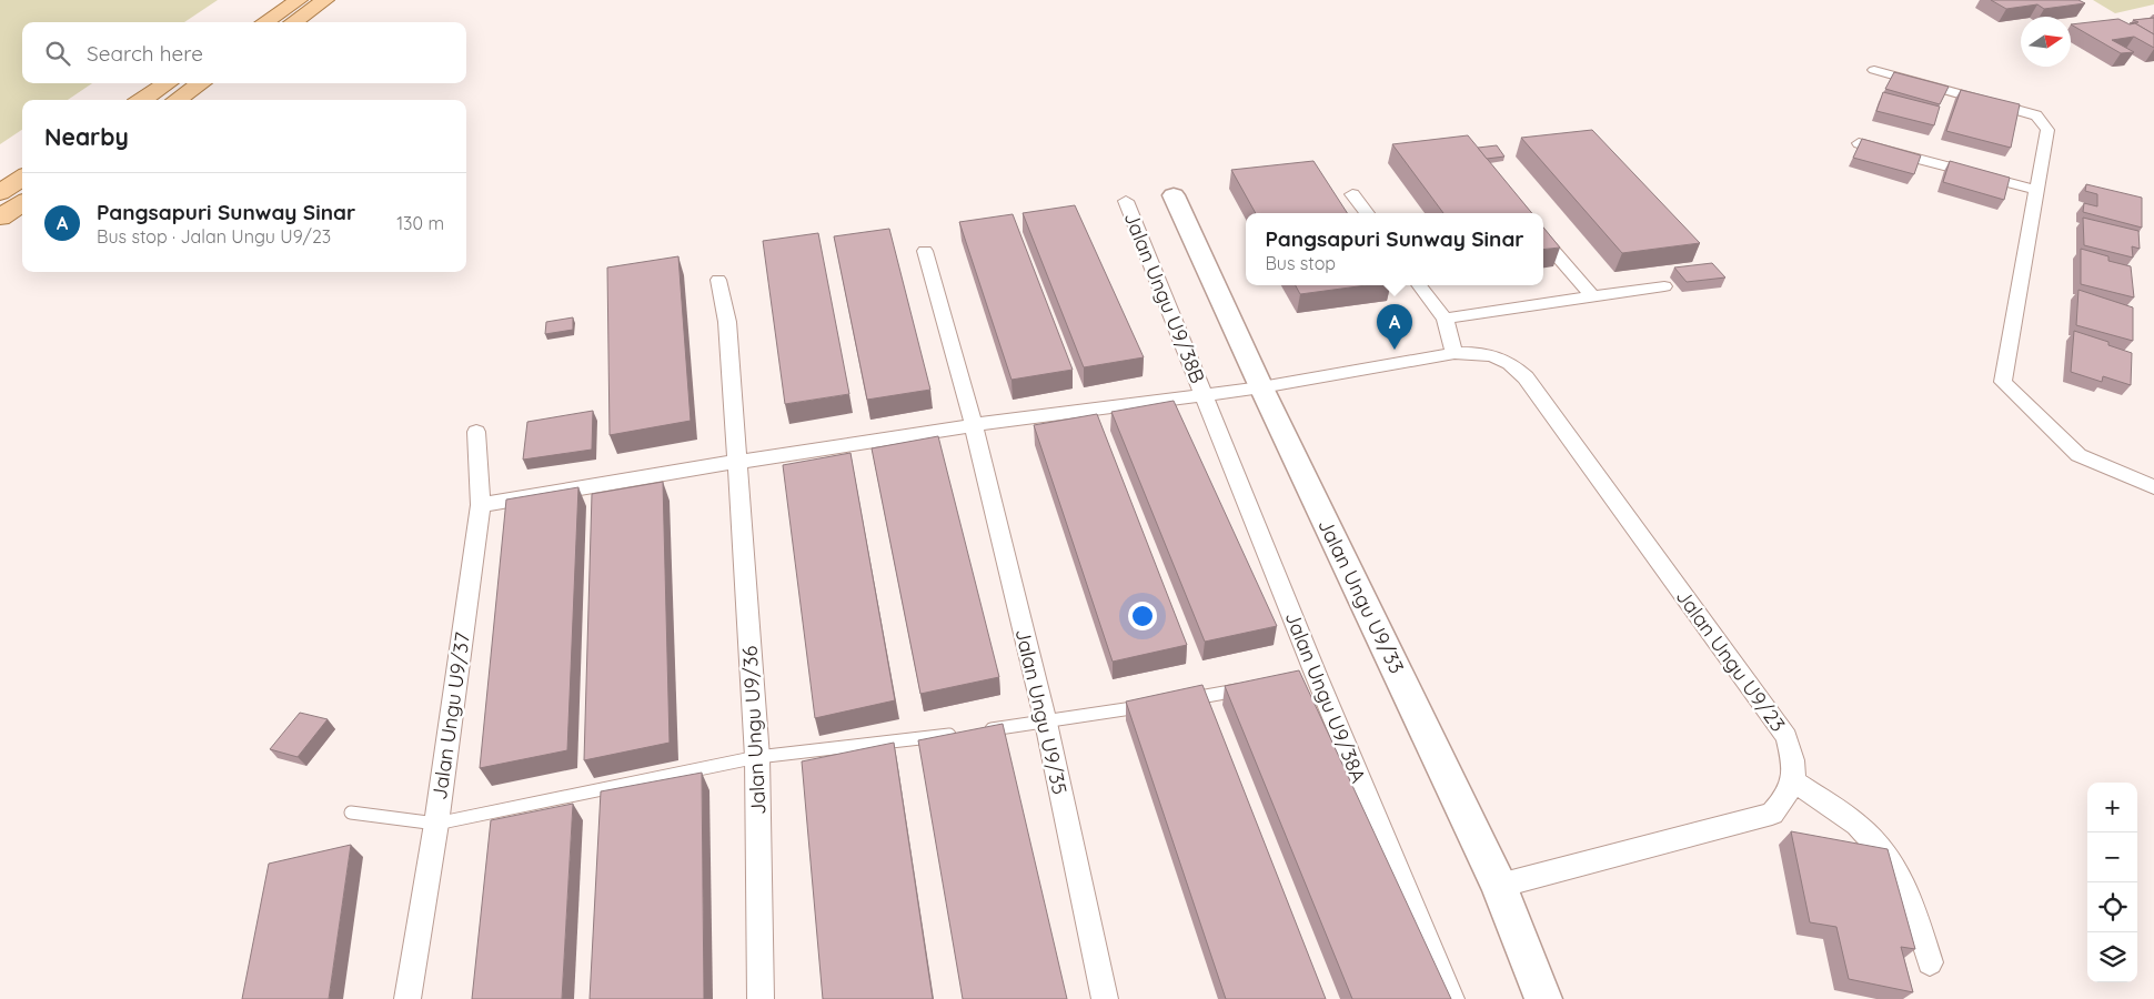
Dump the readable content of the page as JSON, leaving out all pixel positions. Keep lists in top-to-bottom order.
{
  "streets": {
    "street": [
      "Jalan Ungu U9/38B",
      "Jalan Ungu U9/33",
      "Jalan Ungu U9/23",
      "Jalan Ungu U9/38A",
      "Jalan Ungu U9/35",
      "Jalan Ungu U9/37",
      "Jalan Ungu U9/36"
    ]
  },
  "crossings": [
    ["Jalan Ungu U9/38B", "Jalan Ungu U9/23"],
    ["Jalan Ungu U9/38B", "Jalan Ungu U9/38A"],
    ["Jalan Ungu U9/33", "Jalan Ungu U9/23"],
    ["Jalan Ungu U9/23", "Jalan Ungu U9/38A"],
    ["Jalan Ungu U9/23", "Jalan Ungu U9/35"],
    ["Jalan Ungu U9/23", "Jalan Ungu U9/37"],
    ["Jalan Ungu U9/23", "Jalan Ungu U9/36"]
  ],
  "north": "right",
  "page": {
    "search": "Search here",
    "heading": "Nearby",
    "list": [
      {
        "mark": "A",
        "name": "Pangsapuri Sunway Sinar",
        "note": "Bus stop · Jalan Ungu U9/23",
        "value": "130 m"
      }
    ],
    "popup": ["Pangsapuri Sunway Sinar", "Bus stop"],
    "pins": "A",
    "map_buttons": ["+", "−"]
  }
}
